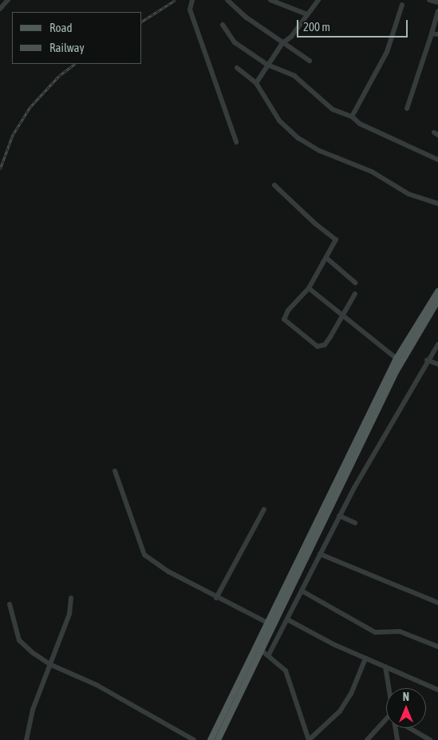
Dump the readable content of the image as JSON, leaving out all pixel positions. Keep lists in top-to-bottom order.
{
  "legend": ["Road", "Railway"],
  "scale_bar": "200 m",
  "north": "top"
}
